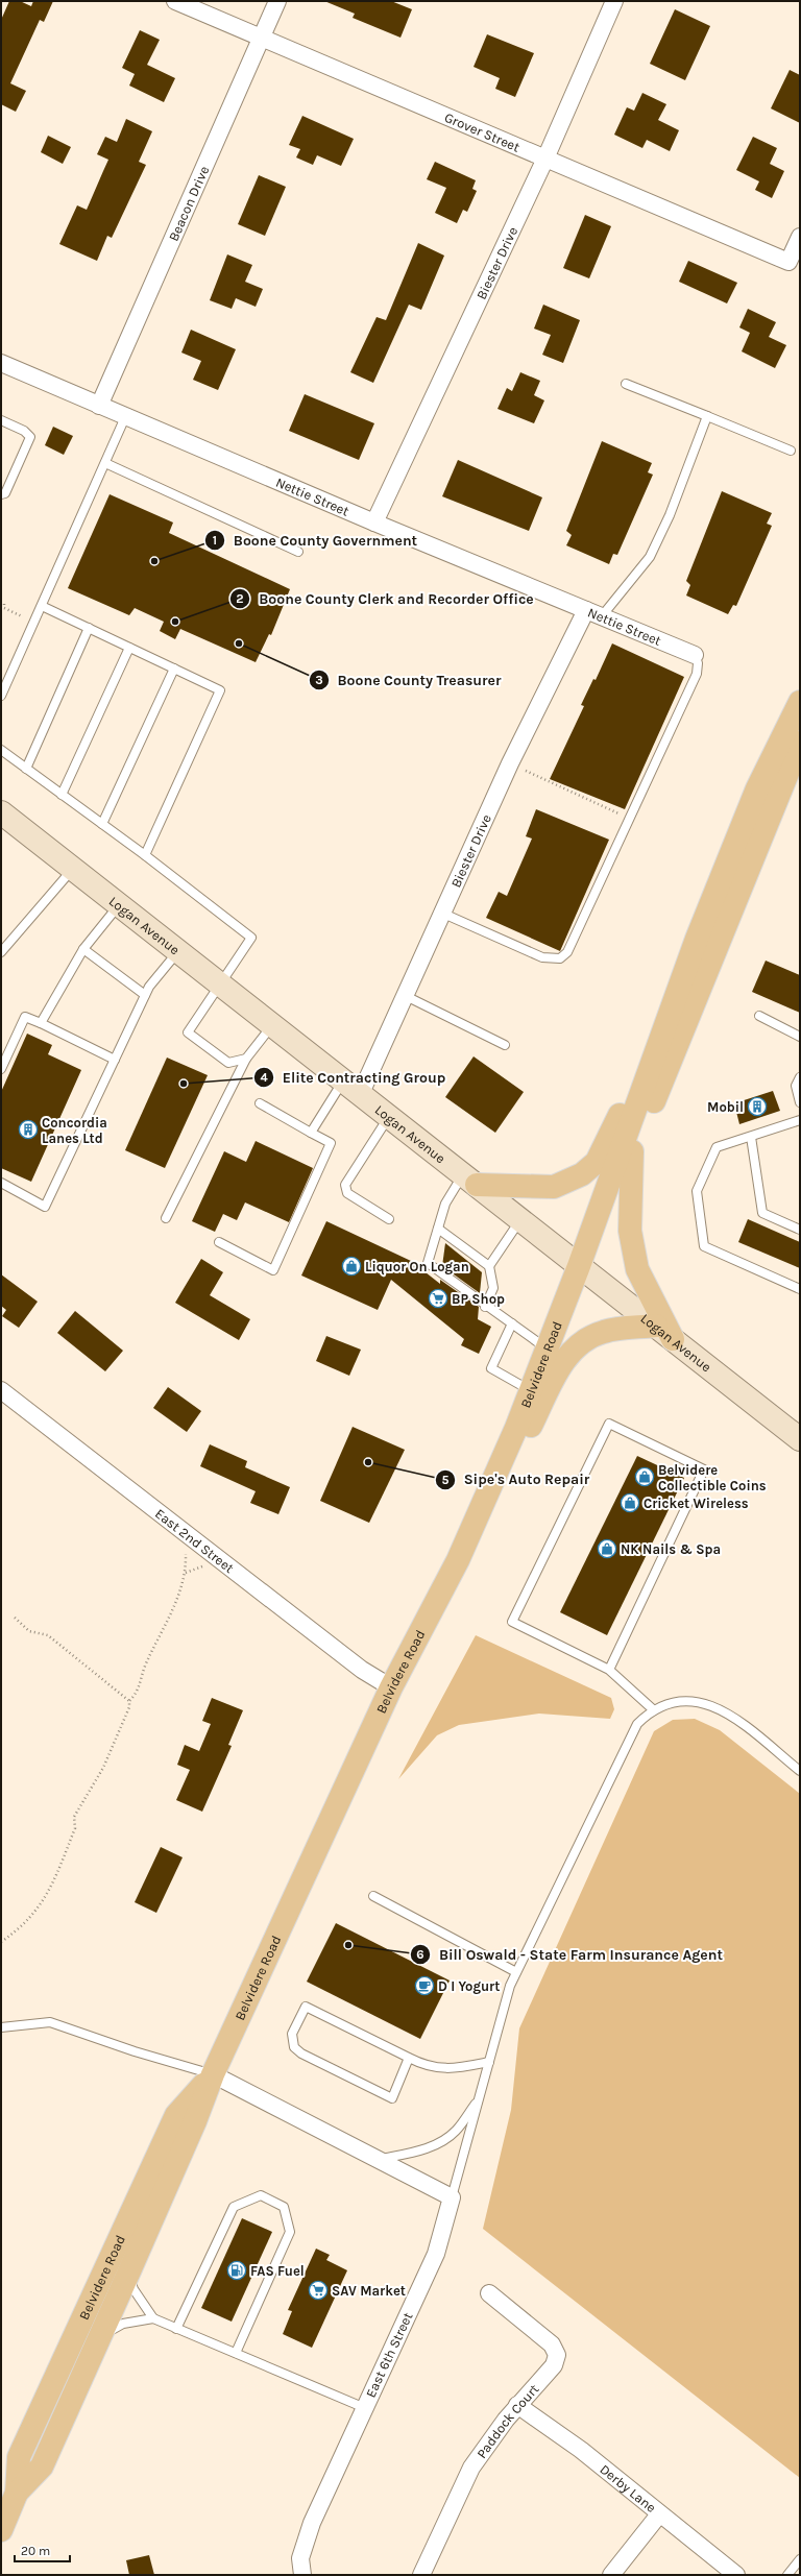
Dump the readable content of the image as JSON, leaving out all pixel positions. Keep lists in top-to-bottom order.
{
  "streets": {
    "main road": ["Logan Avenue", "Belvidere Road"],
    "street": [
      "Grover Street",
      "Beacon Drive",
      "Biester Drive",
      "Nettie Street",
      "East 2nd Street",
      "East 6th Street",
      "Paddock Court",
      "Derby Lane"
    ]
  },
  "crossings": [
    ["Grover Street", "Beacon Drive"],
    ["Grover Street", "Biester Drive"],
    ["Beacon Drive", "Nettie Street"],
    ["Biester Drive", "Nettie Street"],
    ["Biester Drive", "Logan Avenue"],
    ["Logan Avenue", "Belvidere Road"],
    ["Belvidere Road", "East 2nd Street"],
    ["Paddock Court", "Derby Lane"]
  ],
  "places": {
    "other": [
      "Boone County Government",
      "Boone County Clerk and Recorder Office",
      "Boone County Treasurer",
      "Elite Contracting Group",
      "Sipe's Auto Repair",
      "Bill Oswald - State Farm Insurance Agent"
    ],
    "building": ["Mobil", "Concordia Lanes Ltd"],
    "shop": [
      "Liquor On Logan",
      "Belvidere Collectible Coins",
      "Cricket Wireless",
      "NK Nails & Spa"
    ],
    "supermarket": ["BP Shop", "SAV Market"],
    "cafe": ["D I Yogurt"],
    "fuel station": ["FAS Fuel"]
  },
  "scale_bar": "20 m"
}
